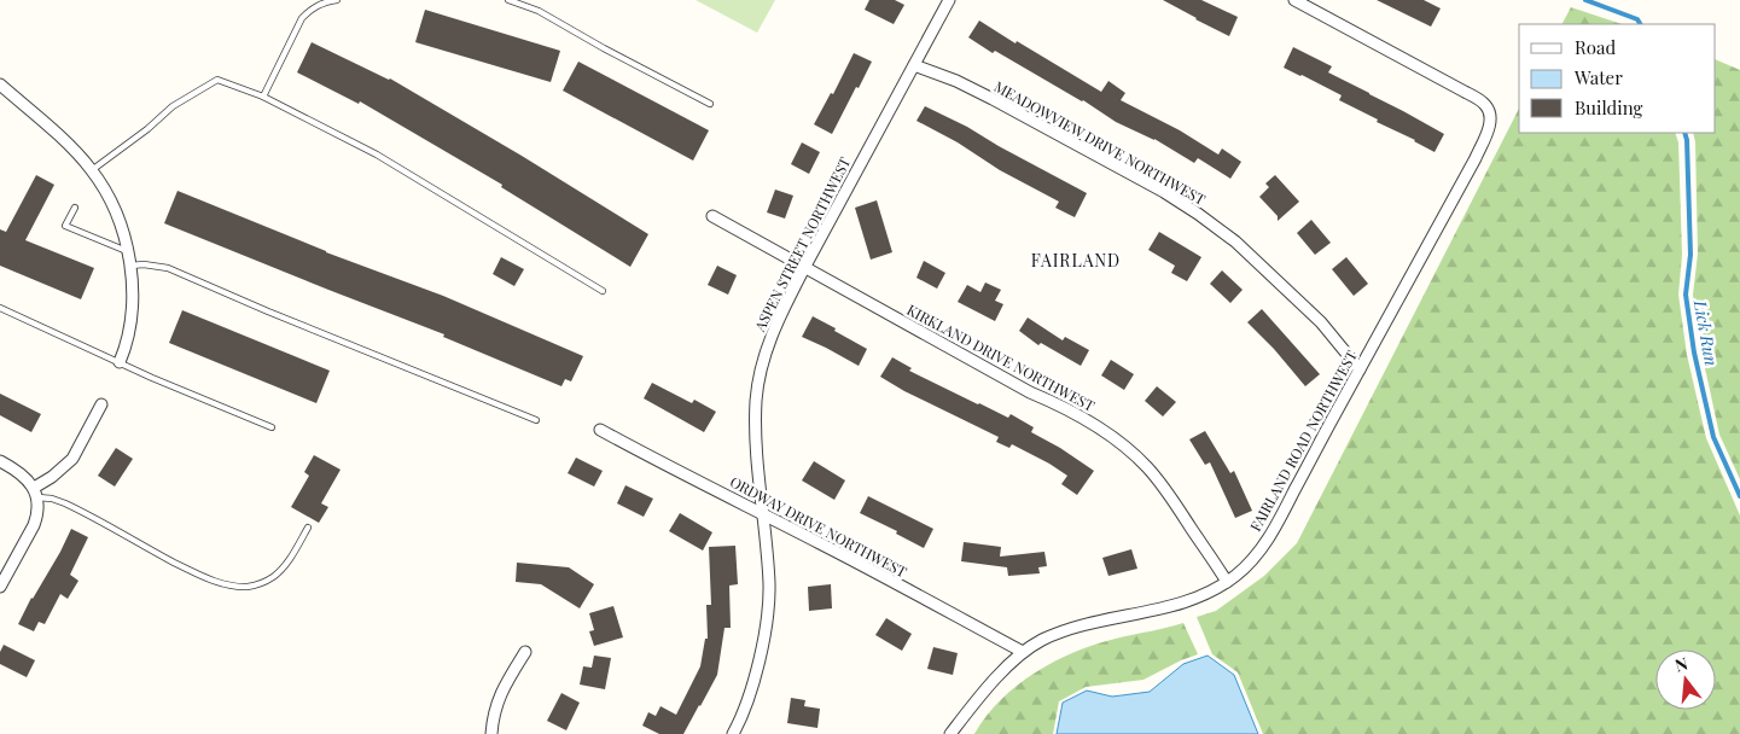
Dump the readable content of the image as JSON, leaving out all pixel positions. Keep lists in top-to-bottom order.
{
  "streets": {
    "street": [
      "MEADOWVIEW DRIVE NORTHWEST",
      "ASPEN STREET NORTHWEST",
      "KIRKLAND DRIVE NORTHWEST",
      "FAIRLAND ROAD NORTHWEST",
      "ORDWAY DRIVE NORTHWEST"
    ]
  },
  "crossings": [
    ["MEADOWVIEW DRIVE NORTHWEST", "ASPEN STREET NORTHWEST"],
    ["MEADOWVIEW DRIVE NORTHWEST", "FAIRLAND ROAD NORTHWEST"],
    ["ASPEN STREET NORTHWEST", "KIRKLAND DRIVE NORTHWEST"],
    ["ASPEN STREET NORTHWEST", "ORDWAY DRIVE NORTHWEST"],
    ["KIRKLAND DRIVE NORTHWEST", "FAIRLAND ROAD NORTHWEST"],
    ["FAIRLAND ROAD NORTHWEST", "ORDWAY DRIVE NORTHWEST"]
  ],
  "districts": ["FAIRLAND"],
  "water": ["Lick Run"],
  "legend": ["Road", "Water", "Building"],
  "north": "top"
}
